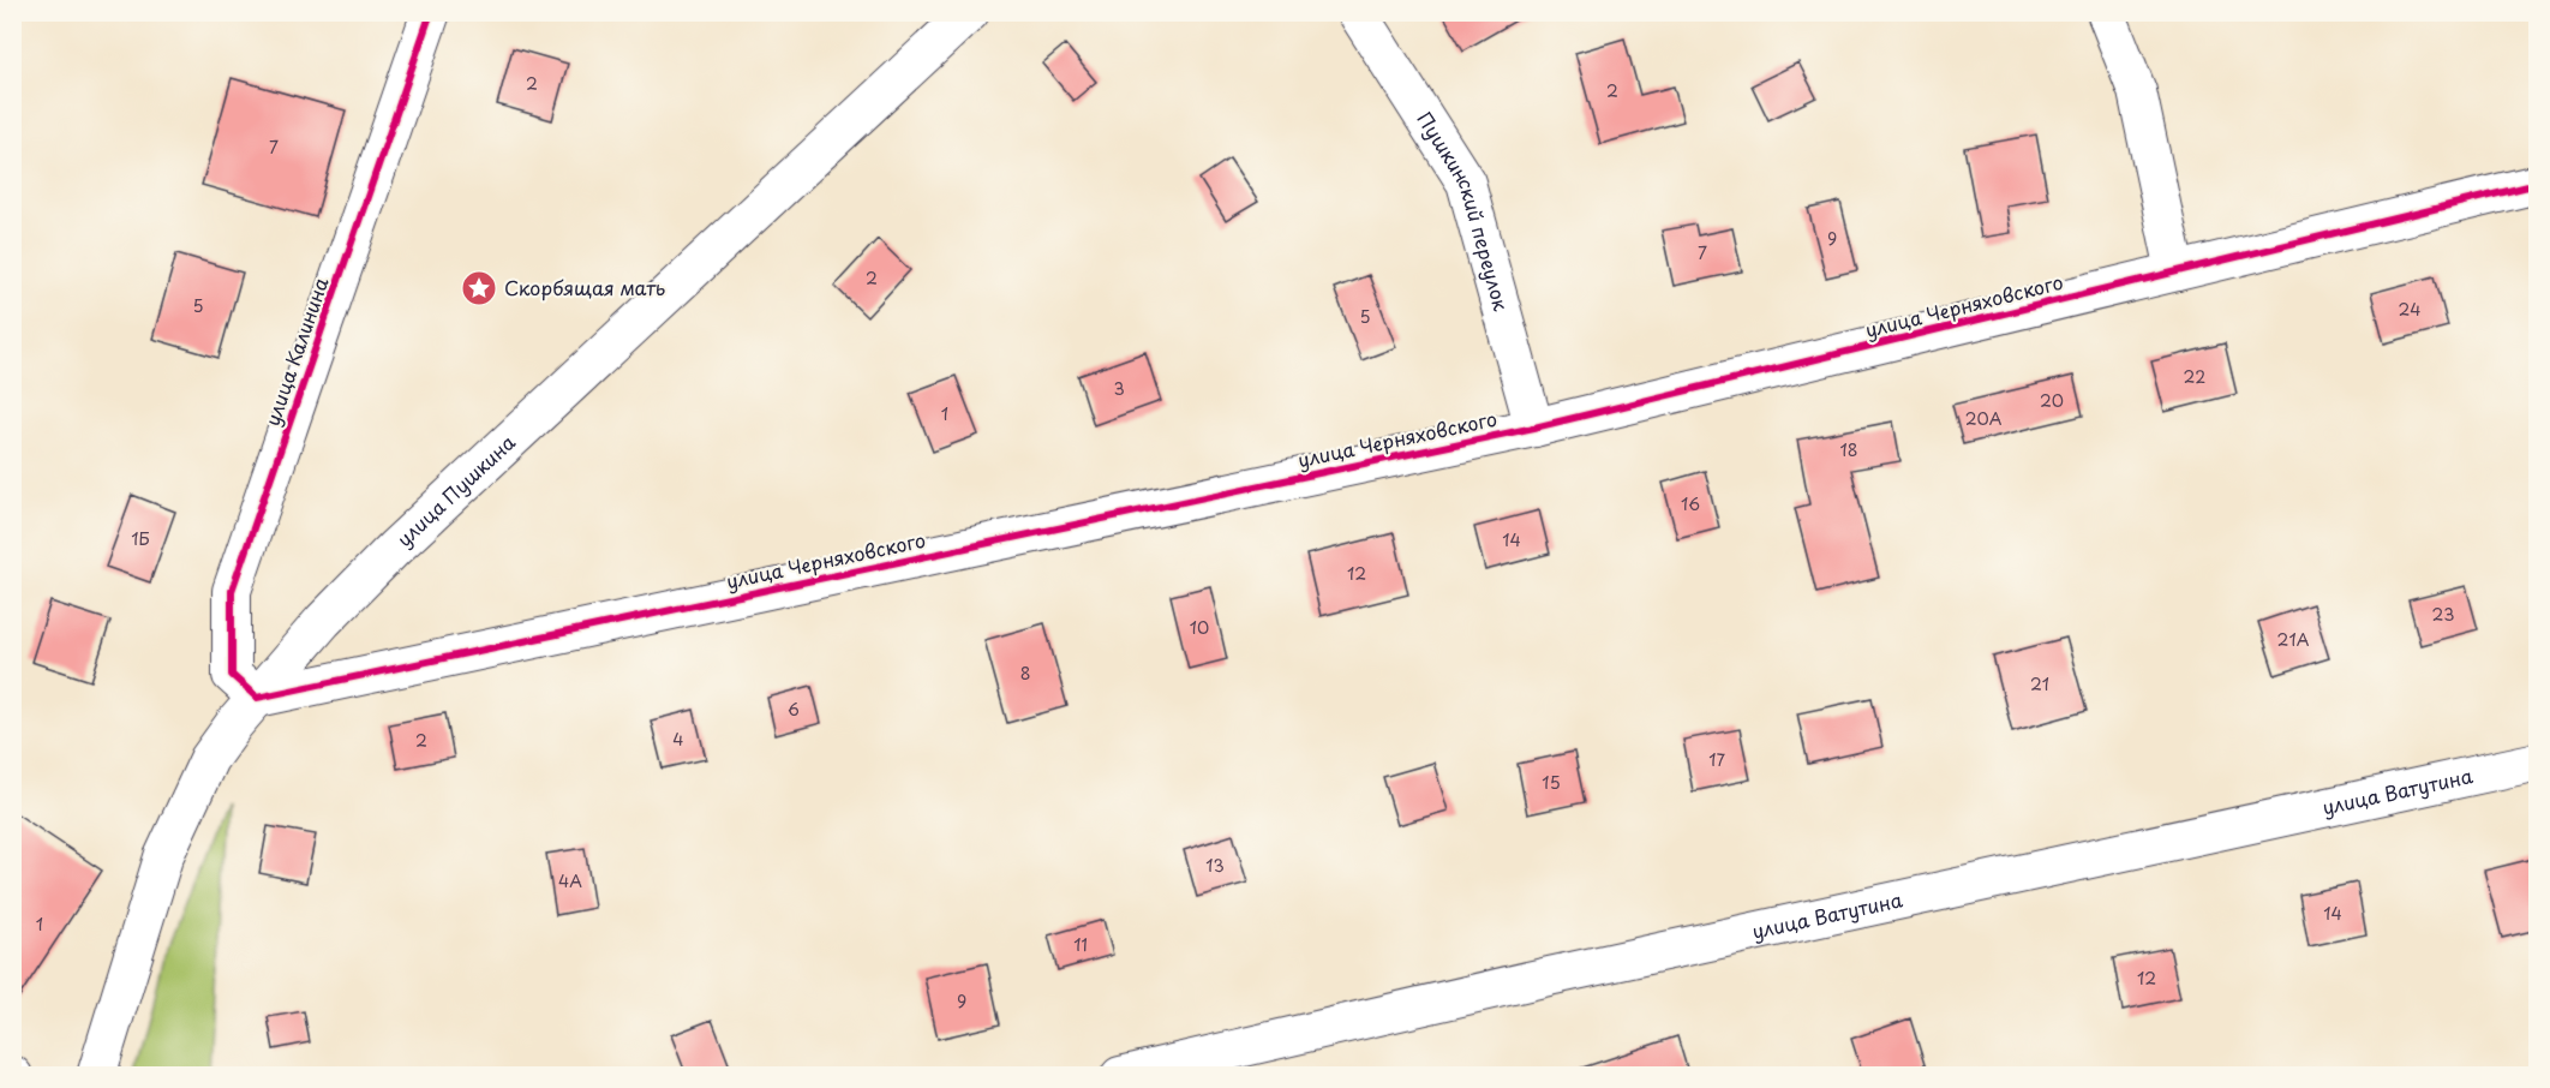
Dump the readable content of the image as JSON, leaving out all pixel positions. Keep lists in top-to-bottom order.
{
  "streets": {
    "street": [
      "Пушкинский переулок",
      "улица Черняховского",
      "улица Калинина",
      "улица Пушкина",
      "улица Ватутина"
    ]
  },
  "crossings": [
    ["Пушкинский переулок", "улица Черняховского"],
    ["улица Черняховского", "улица Калинина"],
    ["улица Черняховского", "улица Пушкина"],
    ["улица Калинина", "улица Пушкина"]
  ],
  "places": {
    "place": ["Скорбящая мать"]
  },
  "house_numbers": [
    "2",
    "2",
    "7",
    "9",
    "7",
    "2",
    "5",
    "24",
    "5",
    "22",
    "3",
    "20",
    "1",
    "20А",
    "18",
    "16",
    "1Б",
    "14",
    "12",
    "23",
    "10",
    "21А",
    "8",
    "21",
    "6",
    "4",
    "2",
    "17",
    "15",
    "13",
    "4А",
    "14",
    "1",
    "11",
    "12",
    "9"
  ]
}
